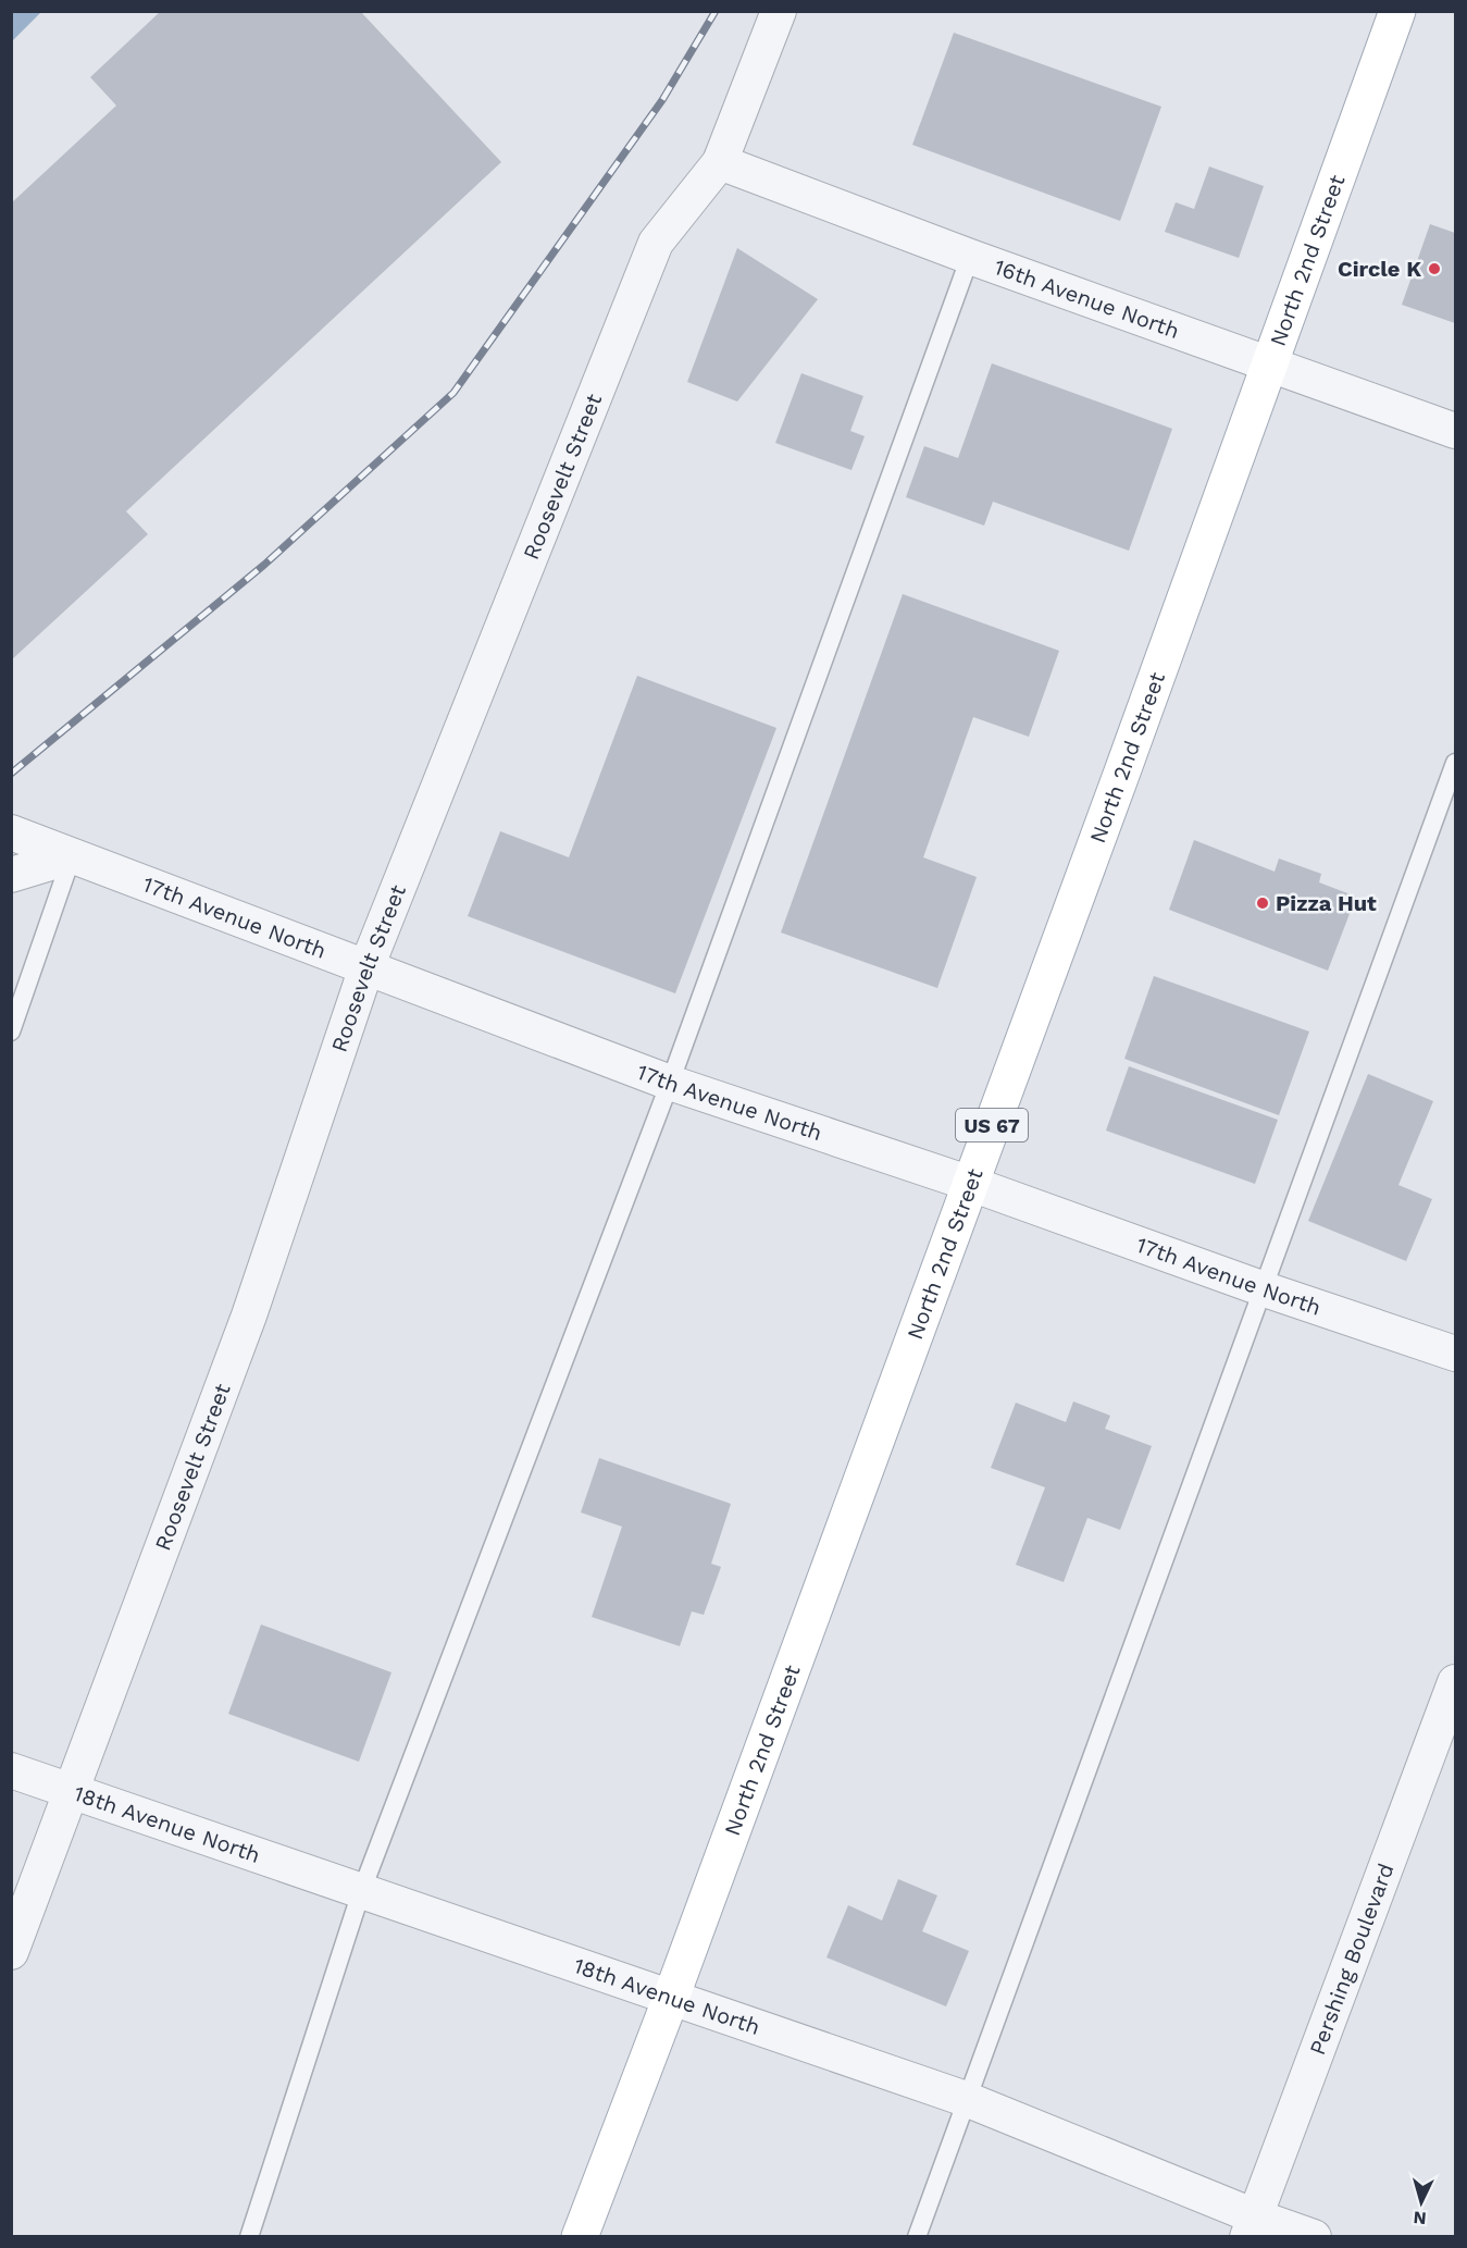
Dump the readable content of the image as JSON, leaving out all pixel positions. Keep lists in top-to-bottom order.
{
  "streets": {
    "main road": ["North 2nd Street", "US 67"],
    "street": [
      "16th Avenue North",
      "Roosevelt Street",
      "17th Avenue North",
      "18th Avenue North",
      "Pershing Boulevard"
    ]
  },
  "crossings": [
    ["North 2nd Street", "16th Avenue North"],
    ["North 2nd Street", "17th Avenue North"],
    ["North 2nd Street", "18th Avenue North"],
    ["16th Avenue North", "Roosevelt Street"],
    ["Roosevelt Street", "17th Avenue North"],
    ["Roosevelt Street", "18th Avenue North"],
    ["18th Avenue North", "Pershing Boulevard"]
  ],
  "places": ["Circle K", "Pizza Hut"],
  "north": "bottom"
}
